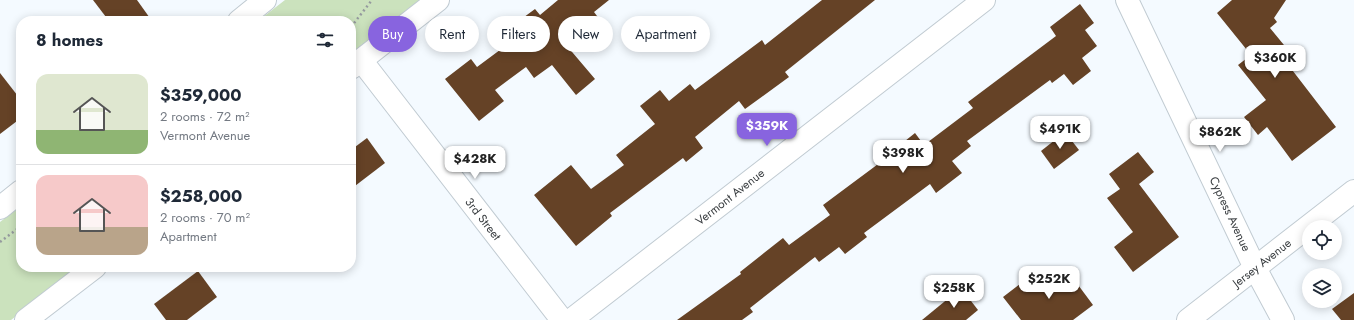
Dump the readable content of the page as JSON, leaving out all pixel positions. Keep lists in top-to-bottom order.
{
  "streets": {
    "street": [
      "Vermont Avenue",
      "Cypress Avenue",
      "3rd Street",
      "Jersey Avenue"
    ]
  },
  "crossings": [
    ["Cypress Avenue", "Jersey Avenue"]
  ],
  "page": {
    "chip": [
      "Buy",
      "Rent",
      "Filters",
      "New",
      "Apartment"
    ],
    "heading": "8 homes",
    "price": [
      "$360K",
      "$359K",
      "$491K",
      "$862K",
      "$398K",
      "$428K",
      "$252K",
      "$258K"
    ],
    "list": [
      {
        "name": "$359,000",
        "note": "2 rooms · 72 m² · Vermont Avenue"
      },
      {
        "name": "$258,000",
        "note": "2 rooms · 70 m² · Apartment"
      }
    ]
  }
}
